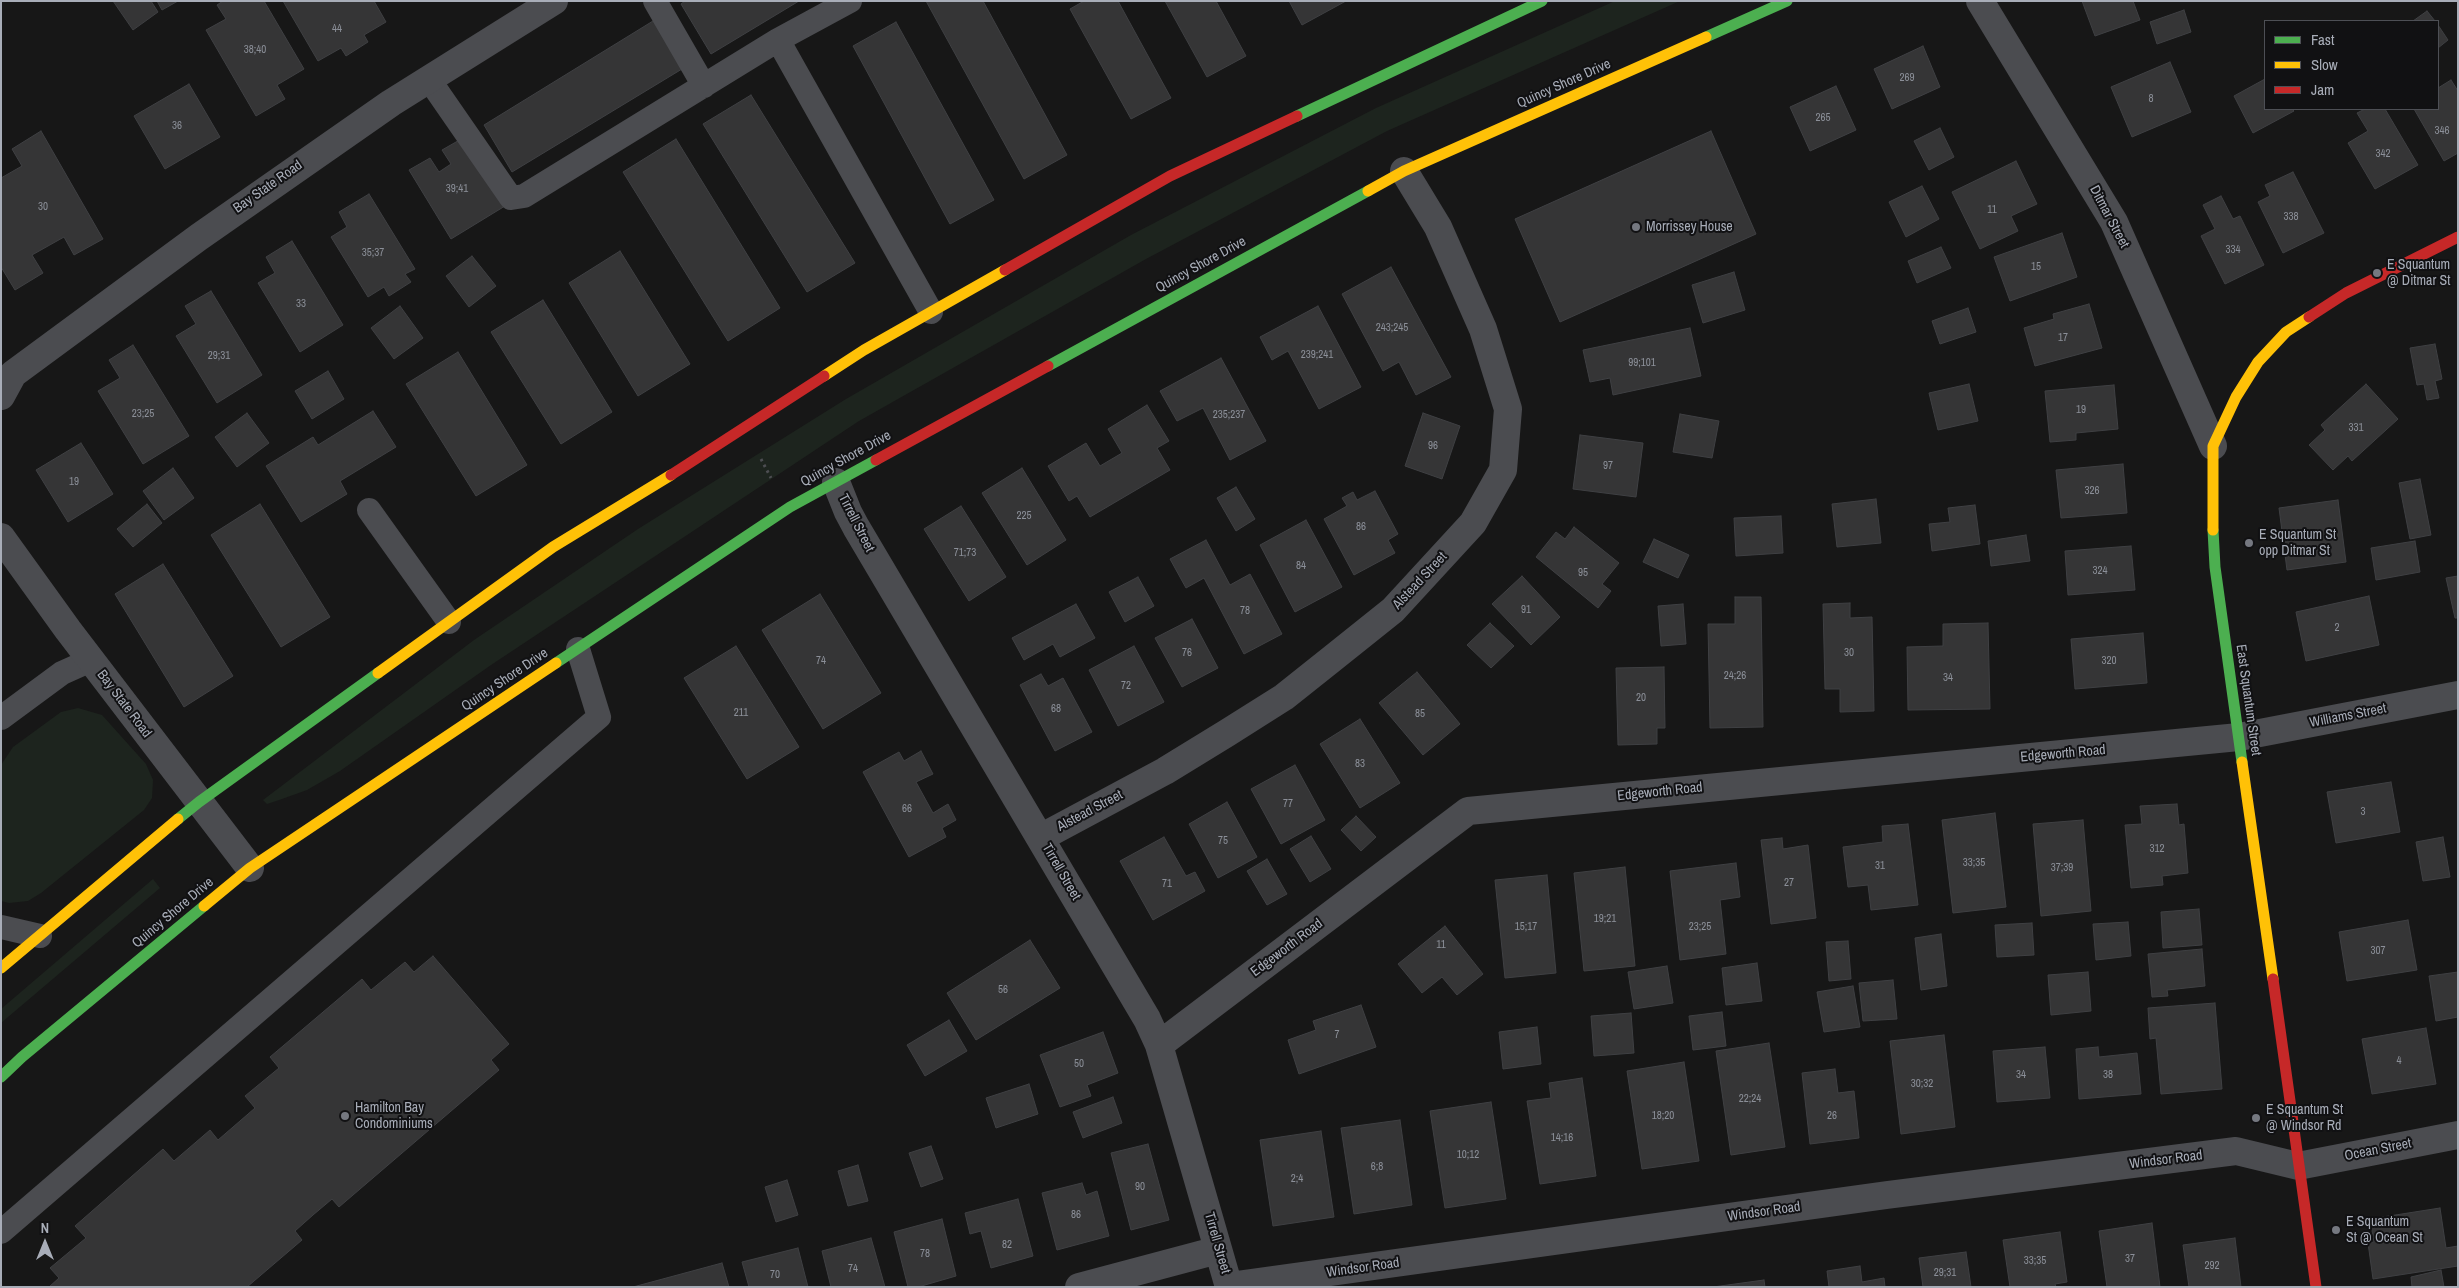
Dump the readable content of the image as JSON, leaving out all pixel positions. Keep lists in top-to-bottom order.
{
  "streets": {
    "main road": ["Quincy Shore Drive", "East Squantum Street"],
    "street": [
      "Bay State Road",
      "Ditmar Street",
      "Tirrell Street",
      "Alstead Street",
      "Williams Street",
      "Edgeworth Road",
      "Ocean Street",
      "Windsor Road"
    ]
  },
  "crossings": [
    ["Quincy Shore Drive", "Bay State Road"],
    ["Quincy Shore Drive", "Tirrell Street"],
    ["Quincy Shore Drive", "Alstead Street"],
    ["Ditmar Street", "East Squantum Street"],
    ["Tirrell Street", "Alstead Street"],
    ["Tirrell Street", "Edgeworth Road"],
    ["Tirrell Street", "Windsor Road"],
    ["East Squantum Street", "Williams Street"],
    ["East Squantum Street", "Edgeworth Road"],
    ["East Squantum Street", "Ocean Street"],
    ["East Squantum Street", "Windsor Road"],
    ["Williams Street", "Edgeworth Road"],
    ["Ocean Street", "Windsor Road"]
  ],
  "places": [
    "Morrissey House",
    "E Squantum @ Ditmar St",
    "E Squantum St opp Ditmar St",
    "Hamilton Bay Condominiums",
    "E Squantum St @ Windsor Rd",
    "E Squantum St @ Ocean St"
  ],
  "house_numbers": [
    "44",
    "38;40",
    "269",
    "8",
    "265",
    "36",
    "346",
    "342",
    "39;41",
    "30",
    "11",
    "338",
    "334",
    "35;37",
    "15",
    "33",
    "243;245",
    "17",
    "239;241",
    "29;31",
    "99;101",
    "19",
    "23;25",
    "235;237",
    "331",
    "96",
    "97",
    "19",
    "326",
    "225",
    "86",
    "71;73",
    "84",
    "324",
    "95",
    "91",
    "78",
    "2",
    "76",
    "30",
    "74",
    "320",
    "24;26",
    "34",
    "72",
    "20",
    "68",
    "211",
    "85",
    "83",
    "77",
    "66",
    "3",
    "75",
    "312",
    "33;35",
    "31",
    "37;39",
    "27",
    "71",
    "19;21",
    "15;17",
    "23;25",
    "11",
    "307",
    "56",
    "7",
    "4",
    "50",
    "34",
    "38",
    "30;32",
    "22;24",
    "18;20",
    "26",
    "14;16",
    "10;12",
    "6;8",
    "2;4",
    "90",
    "86",
    "82",
    "78",
    "37",
    "33;35",
    "292",
    "74",
    "29;31",
    "70"
  ],
  "legend": ["Fast", "Slow", "Jam"],
  "north": "top"
}
